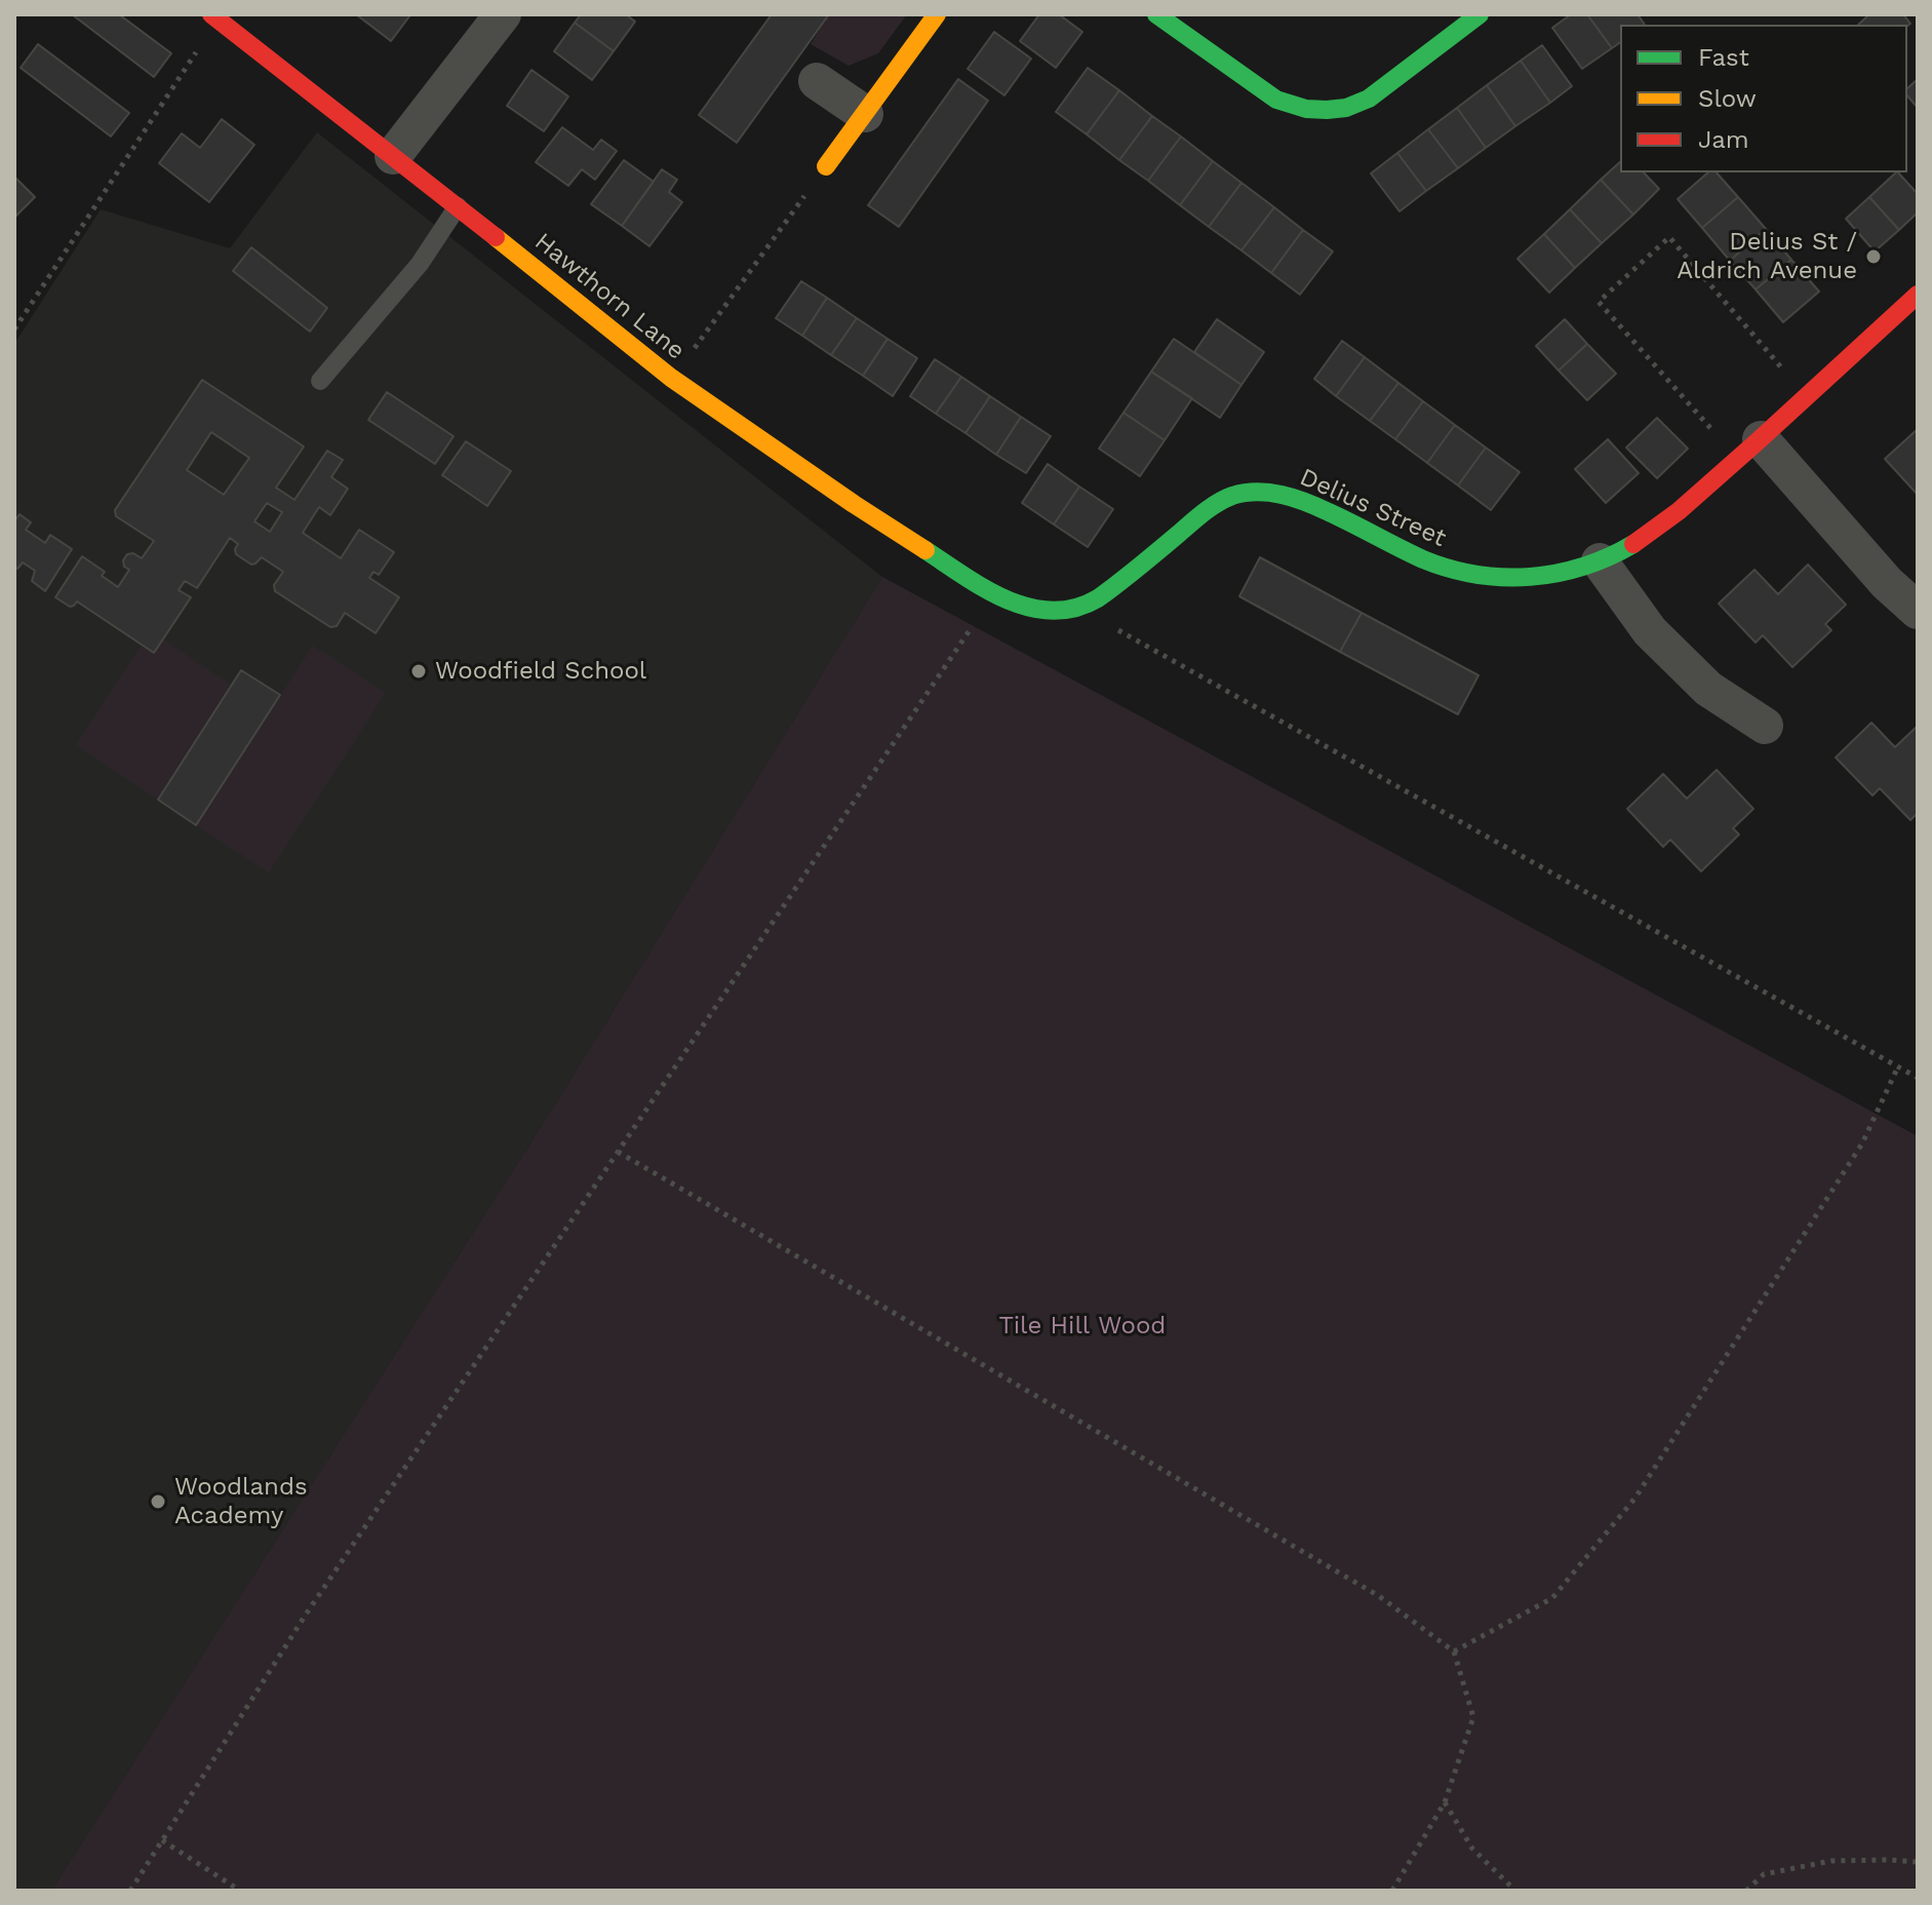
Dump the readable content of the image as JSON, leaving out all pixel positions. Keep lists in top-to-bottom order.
{
  "streets": {
    "street": ["Hawthorn Lane", "Delius Street"]
  },
  "parks": ["Tile Hill Wood"],
  "places": ["Delius St / Aldrich Avenue", "Woodfield School", "Woodlands Academy"],
  "legend": ["Fast", "Slow", "Jam"]
}
